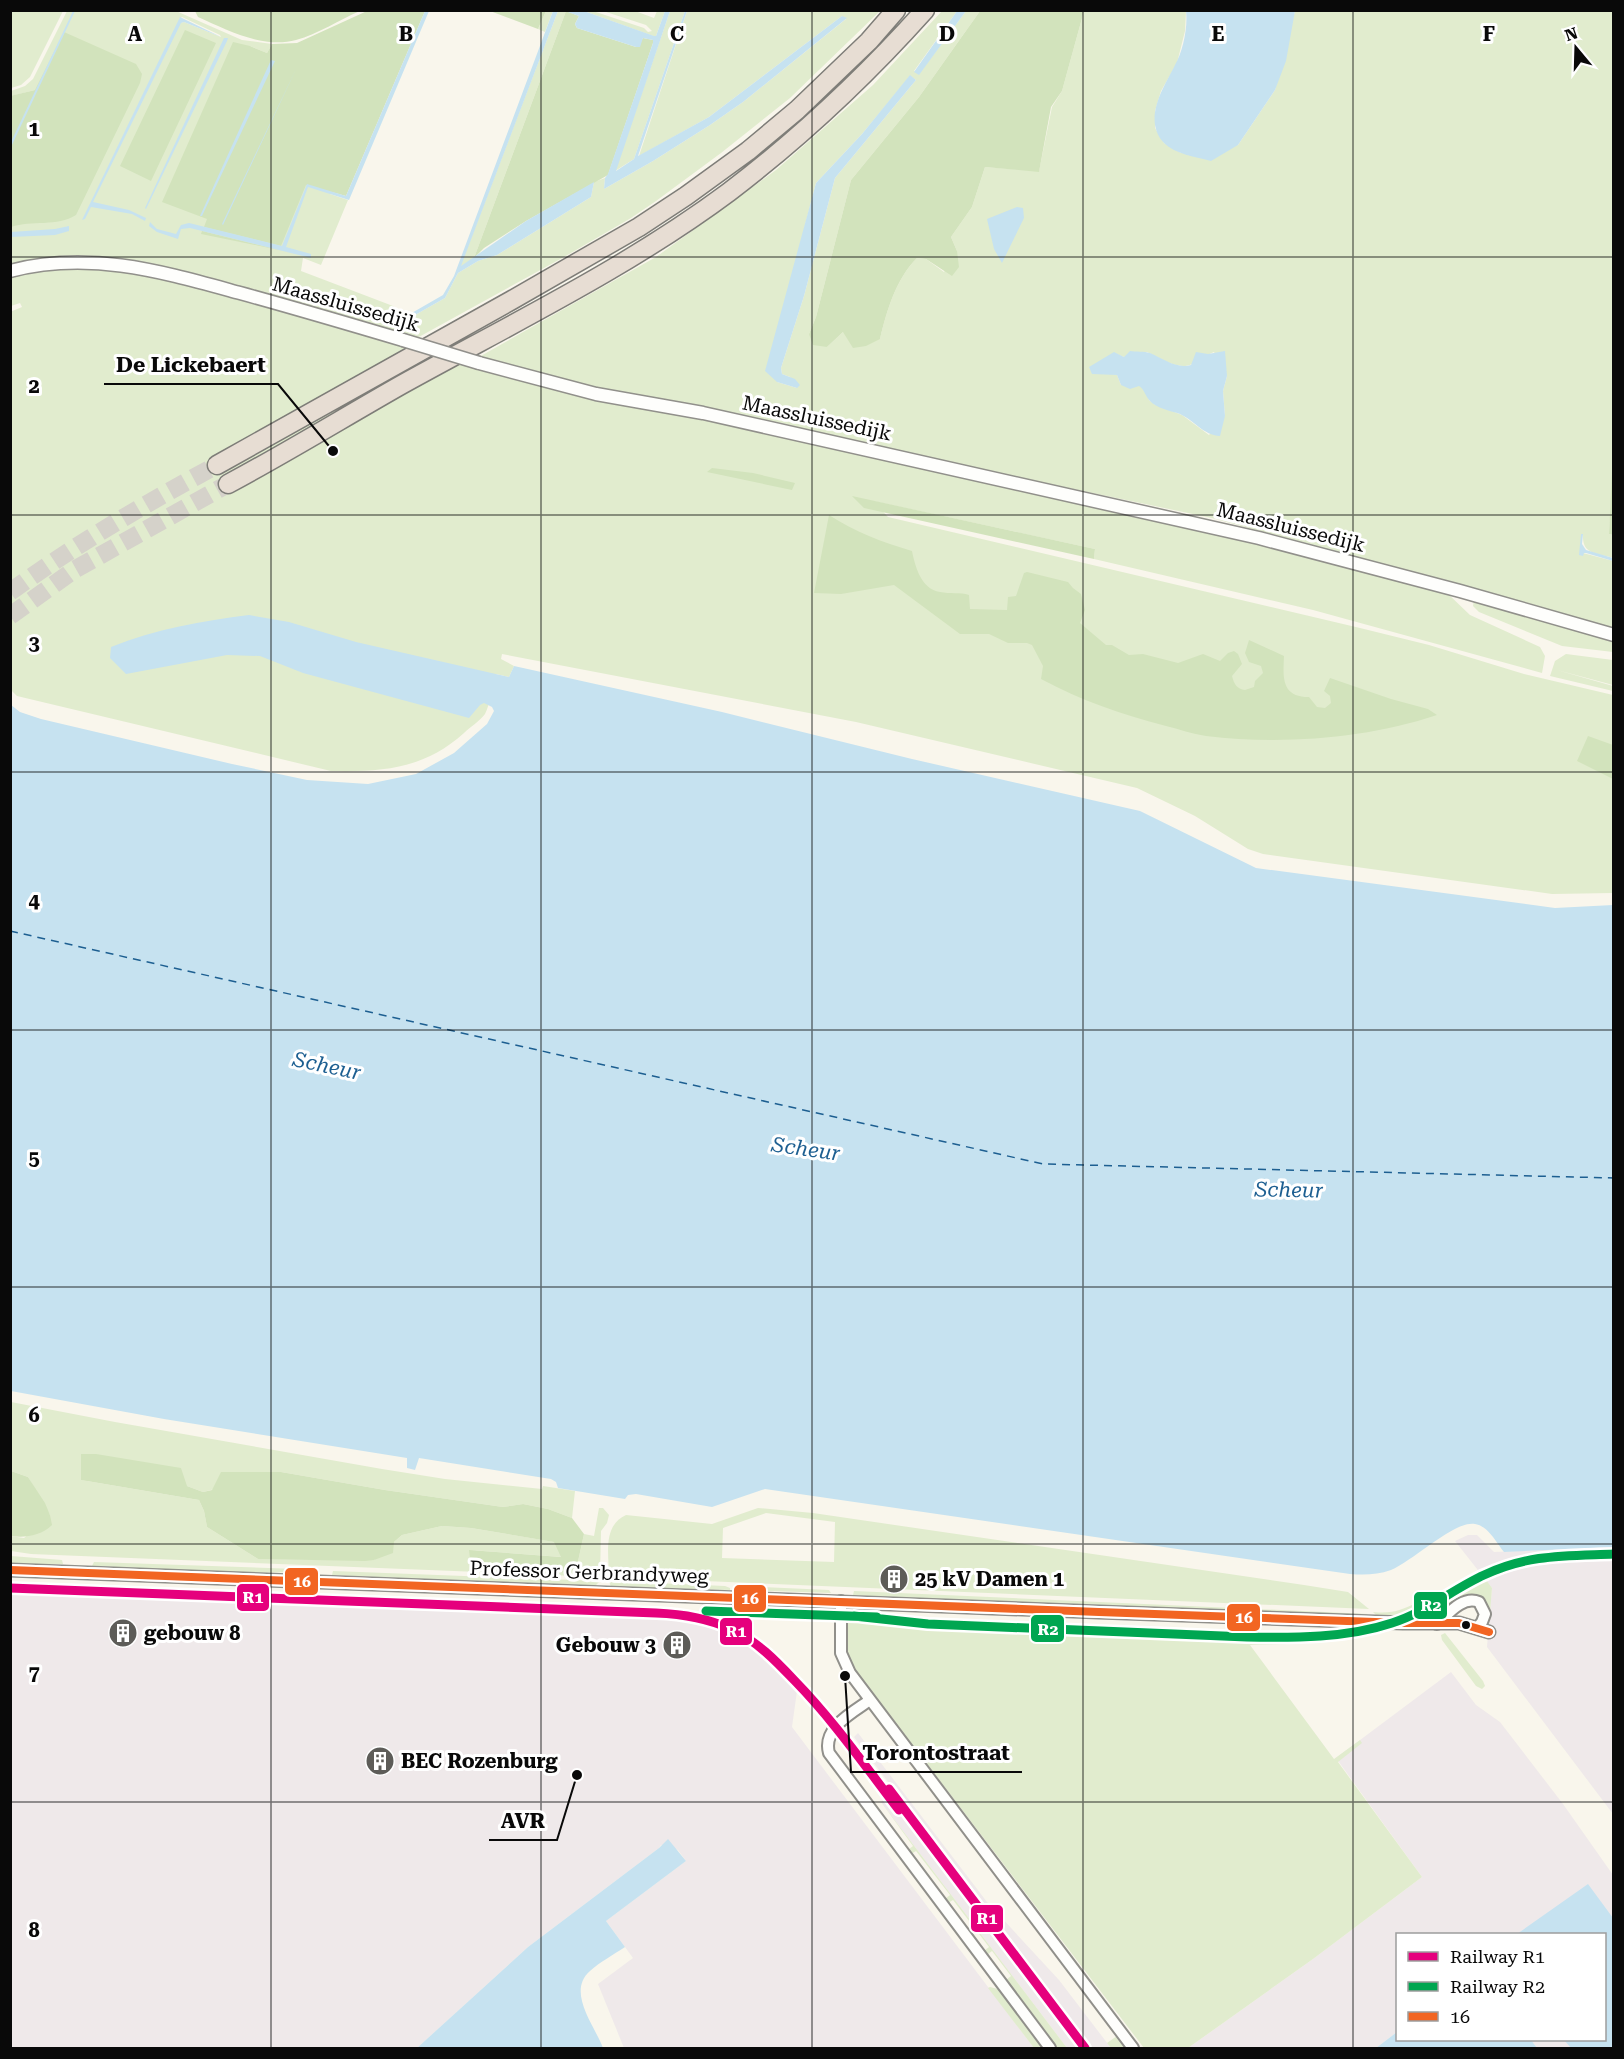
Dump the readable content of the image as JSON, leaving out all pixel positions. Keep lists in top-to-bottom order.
{
  "streets": {
    "street": ["Maassluissedijk", "Professor Gerbrandyweg"]
  },
  "water": ["Scheur"],
  "places": {
    "other": ["De Lickebaert", "Torontostraat", "AVR"],
    "building": [
      "25 kV Damen 1",
      "gebouw 8",
      "Gebouw 3",
      "BEC Rozenburg"
    ]
  },
  "lines": ["rail line R2", "transit line 16", "rail line R1"],
  "legend": ["Railway R1", "Railway R2", "16"],
  "north": "top",
  "grid": {
    "columns": [
      "A",
      "B",
      "C",
      "D",
      "E",
      "F"
    ],
    "rows": [
      "1",
      "2",
      "3",
      "4",
      "5",
      "6",
      "7",
      "8"
    ]
  }
}
